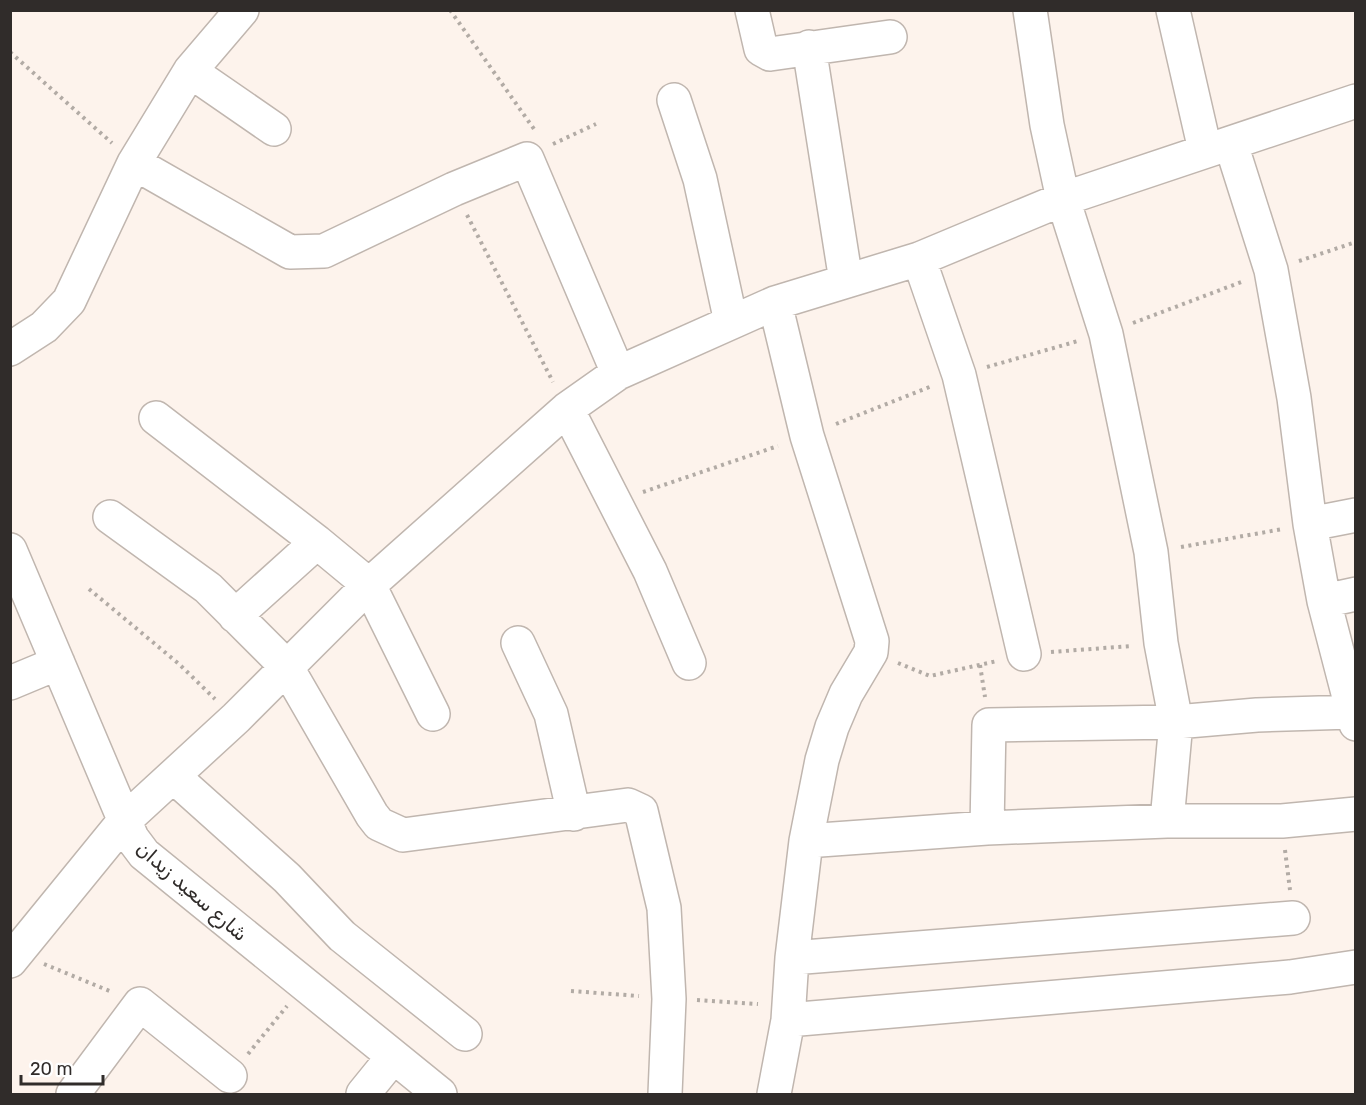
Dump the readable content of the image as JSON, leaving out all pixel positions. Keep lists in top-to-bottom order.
{
  "streets": {
    "street": ["شارع سعيد زيدان"]
  },
  "scale_bar": "20 m"
}
